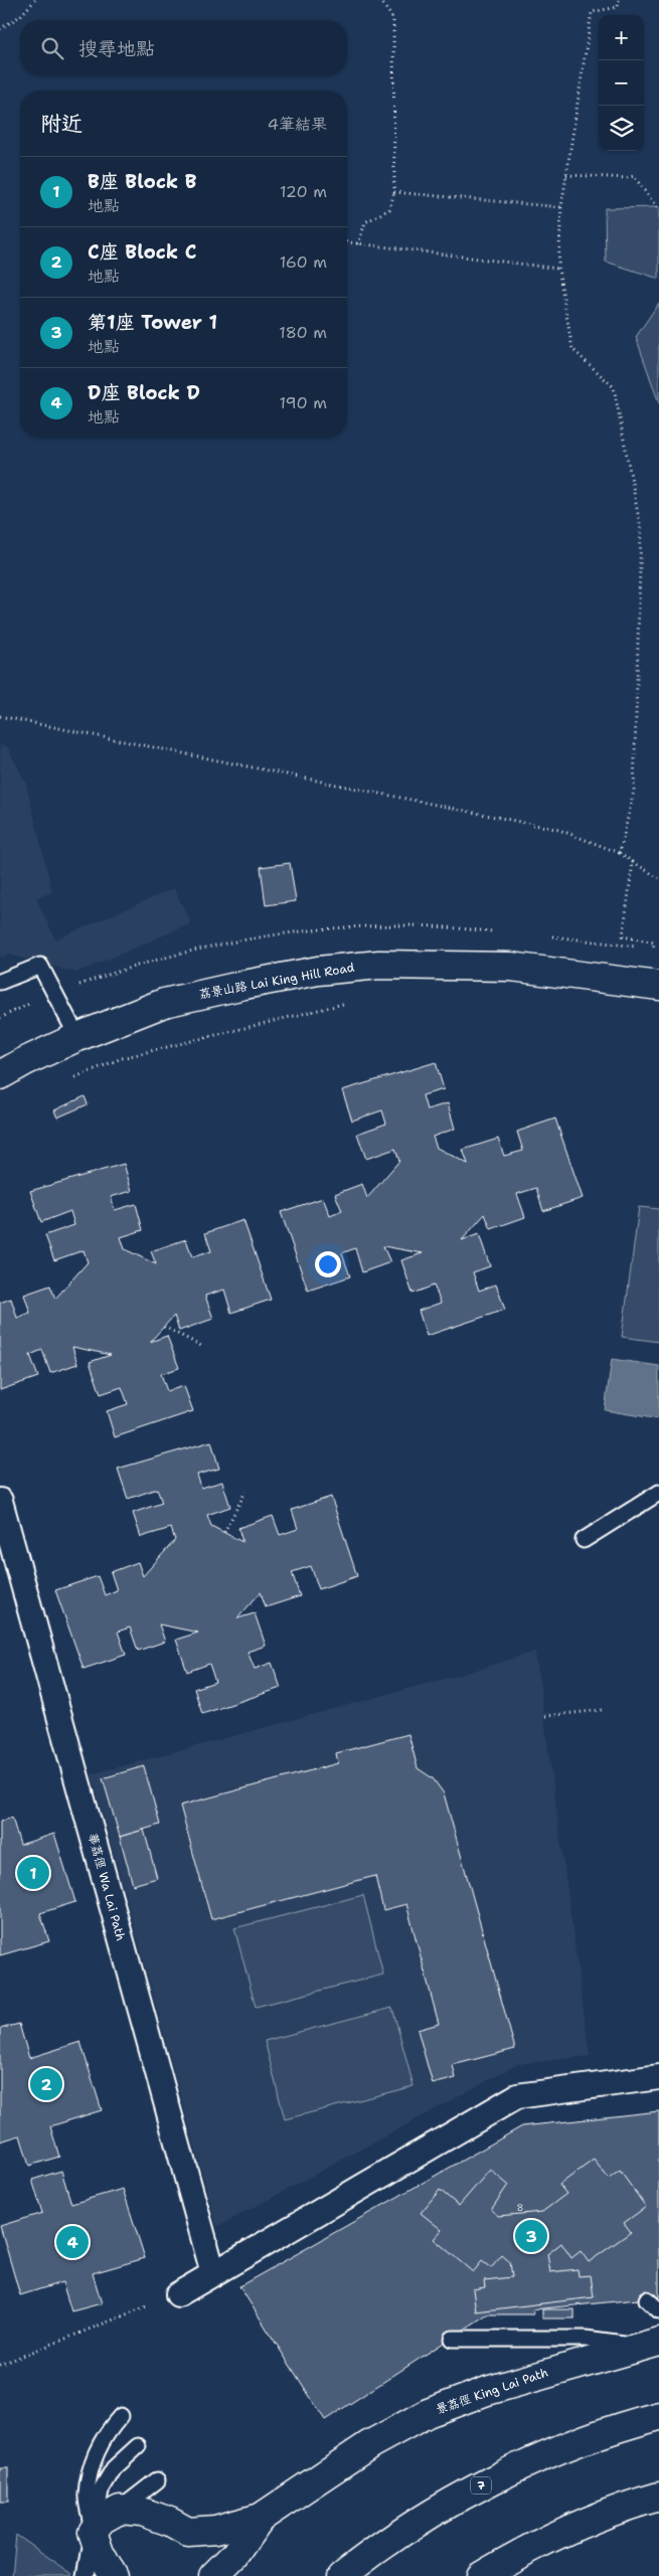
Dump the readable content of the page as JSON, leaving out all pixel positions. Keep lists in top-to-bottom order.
{
  "streets": {
    "main road": ["荔景山路 Lai King Hill Road", "景荔徑 King Lai Path", "7"],
    "street": ["華荔徑 Wa Lai Path"]
  },
  "house_numbers": ["8"],
  "page": {
    "map_buttons": ["+", "−"],
    "search": "搜尋地點",
    "heading": ["附近", "4筆結果"],
    "list": [
      {
        "mark": "1",
        "name": "B座 Block B",
        "note": "地點",
        "value": "120 m"
      },
      {
        "mark": "2",
        "name": "C座 Block C",
        "note": "地點",
        "value": "160 m"
      },
      {
        "mark": "3",
        "name": "第1座 Tower 1",
        "note": "地點",
        "value": "180 m"
      },
      {
        "mark": "4",
        "name": "D座 Block D",
        "note": "地點",
        "value": "190 m"
      }
    ],
    "pins": [
      "1",
      "2",
      "3",
      "4"
    ]
  }
}
